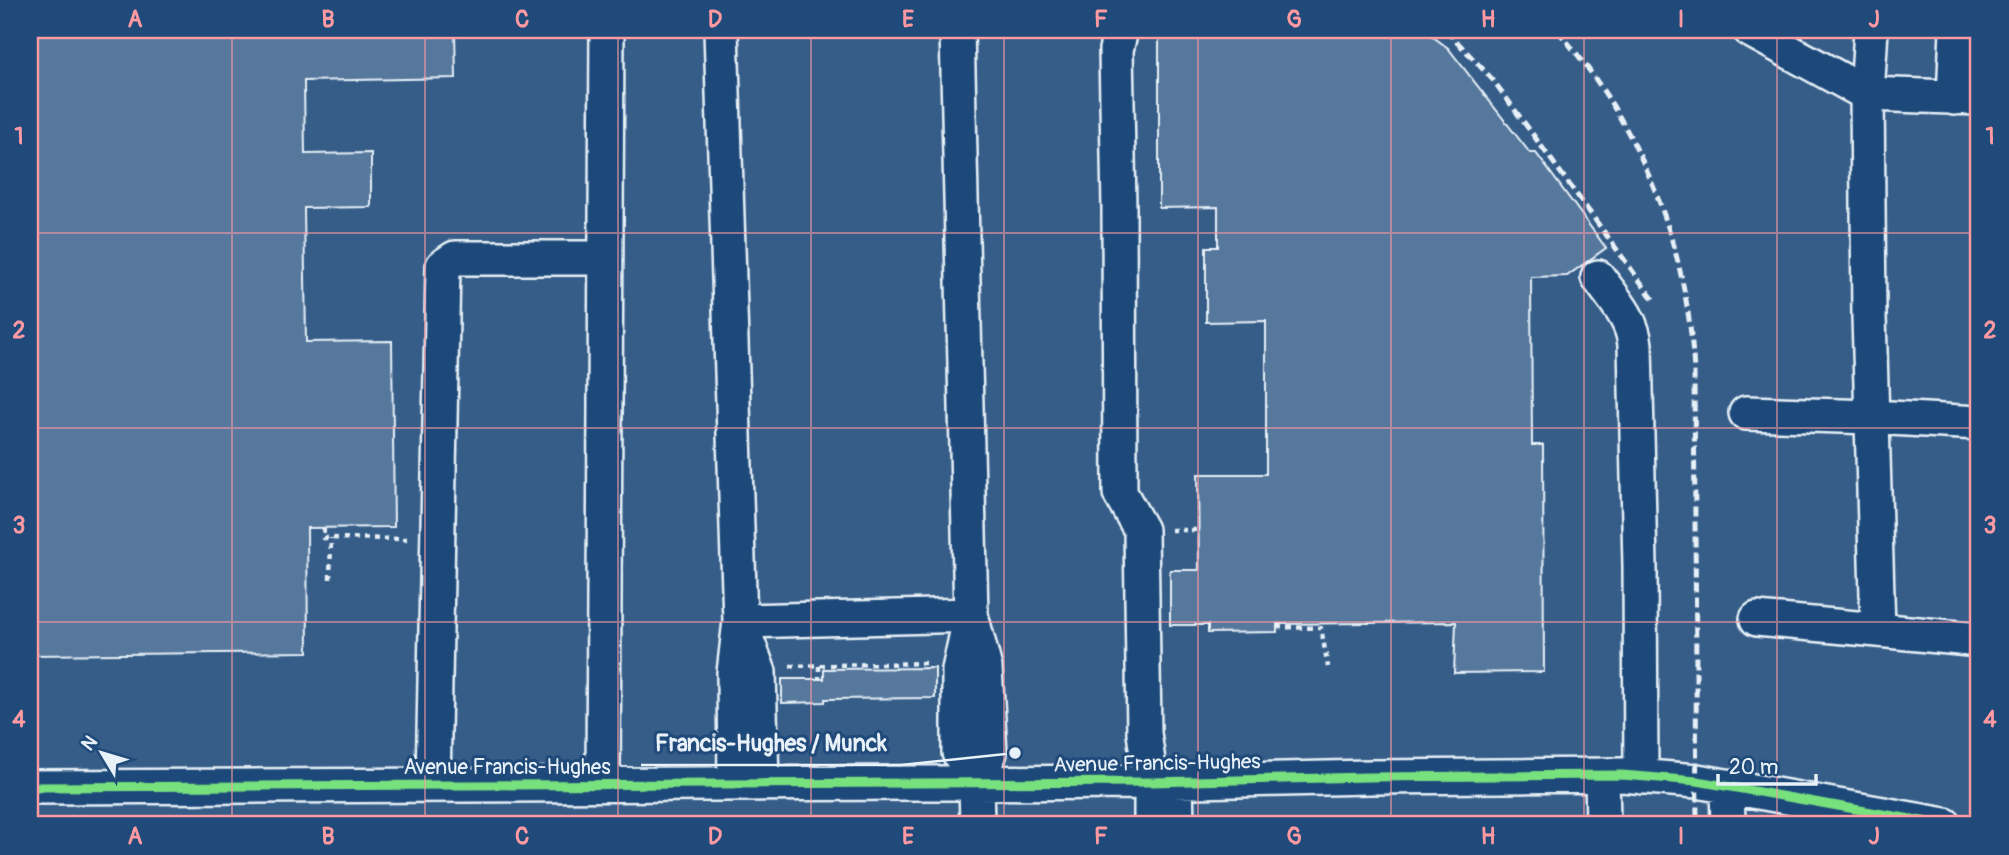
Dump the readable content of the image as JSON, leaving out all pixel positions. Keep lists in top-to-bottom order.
{
  "streets": {
    "street": ["Avenue Francis-Hughes"]
  },
  "places": ["Francis-Hughes / Munck"],
  "scale_bar": "20 m",
  "north": "top left",
  "grid": {
    "columns": [
      "A",
      "B",
      "C",
      "D",
      "E",
      "F",
      "G",
      "H",
      "I",
      "J"
    ],
    "rows": [
      "1",
      "2",
      "3",
      "4"
    ]
  }
}
